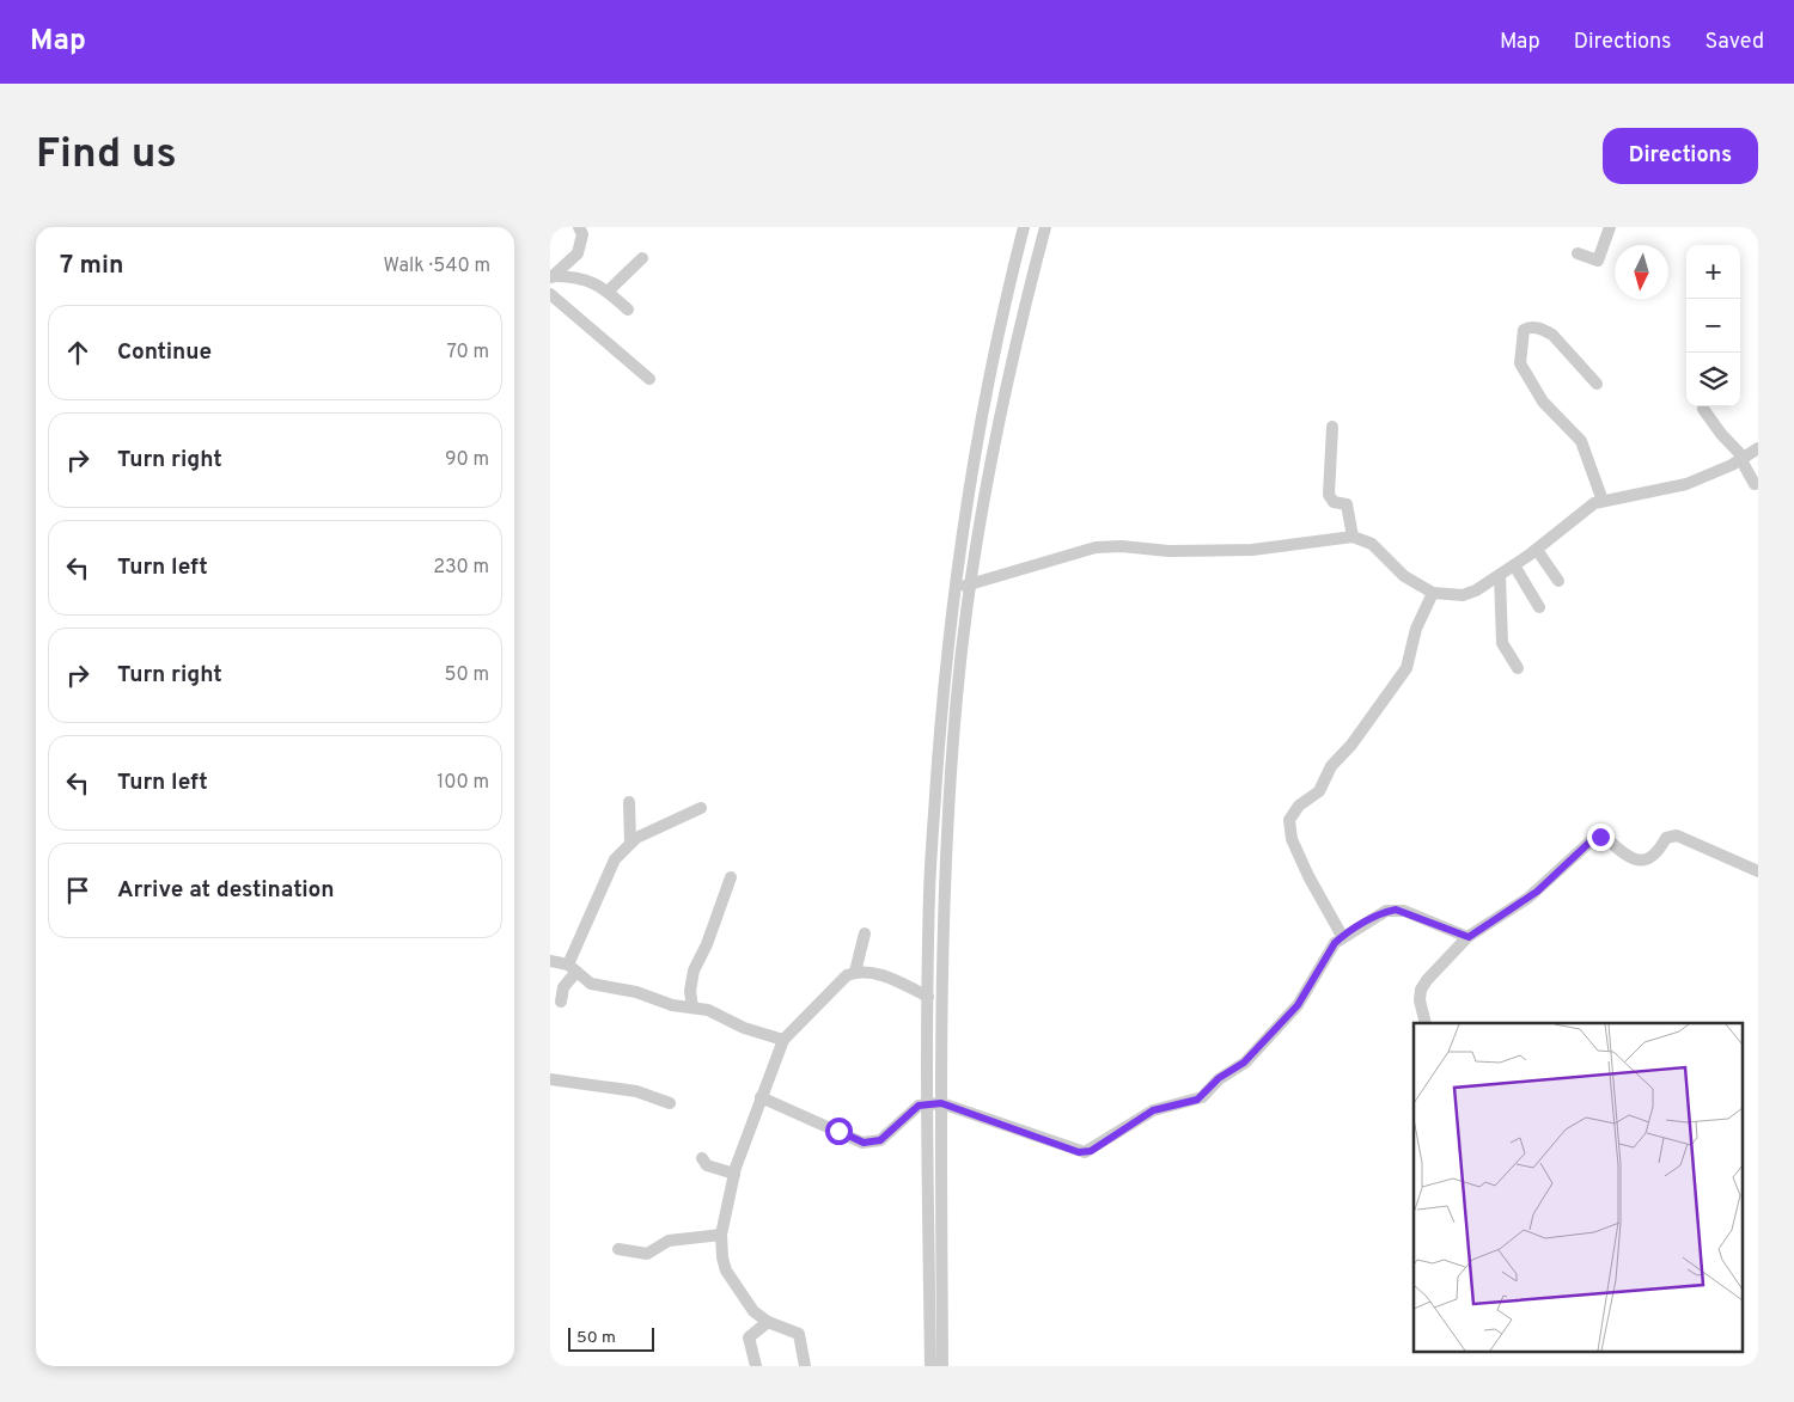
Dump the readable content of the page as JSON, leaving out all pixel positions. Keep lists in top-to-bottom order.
{
  "scale_bar": "50 m",
  "north": "bottom",
  "page": {
    "header": "Map",
    "nav": ["Map", "Directions", "Saved"],
    "buttons": "Directions",
    "title": "Find us",
    "heading": ["7 min", "Walk · 540 m"],
    "map_buttons": ["+", "−"],
    "list": [
      ["Continue", "70 m"],
      ["Turn right", "90 m"],
      ["Turn left", "230 m"],
      ["Turn right", "50 m"],
      ["Turn left", "100 m"],
      "Arrive at destination"
    ],
    "scale": "50 m"
  }
}
